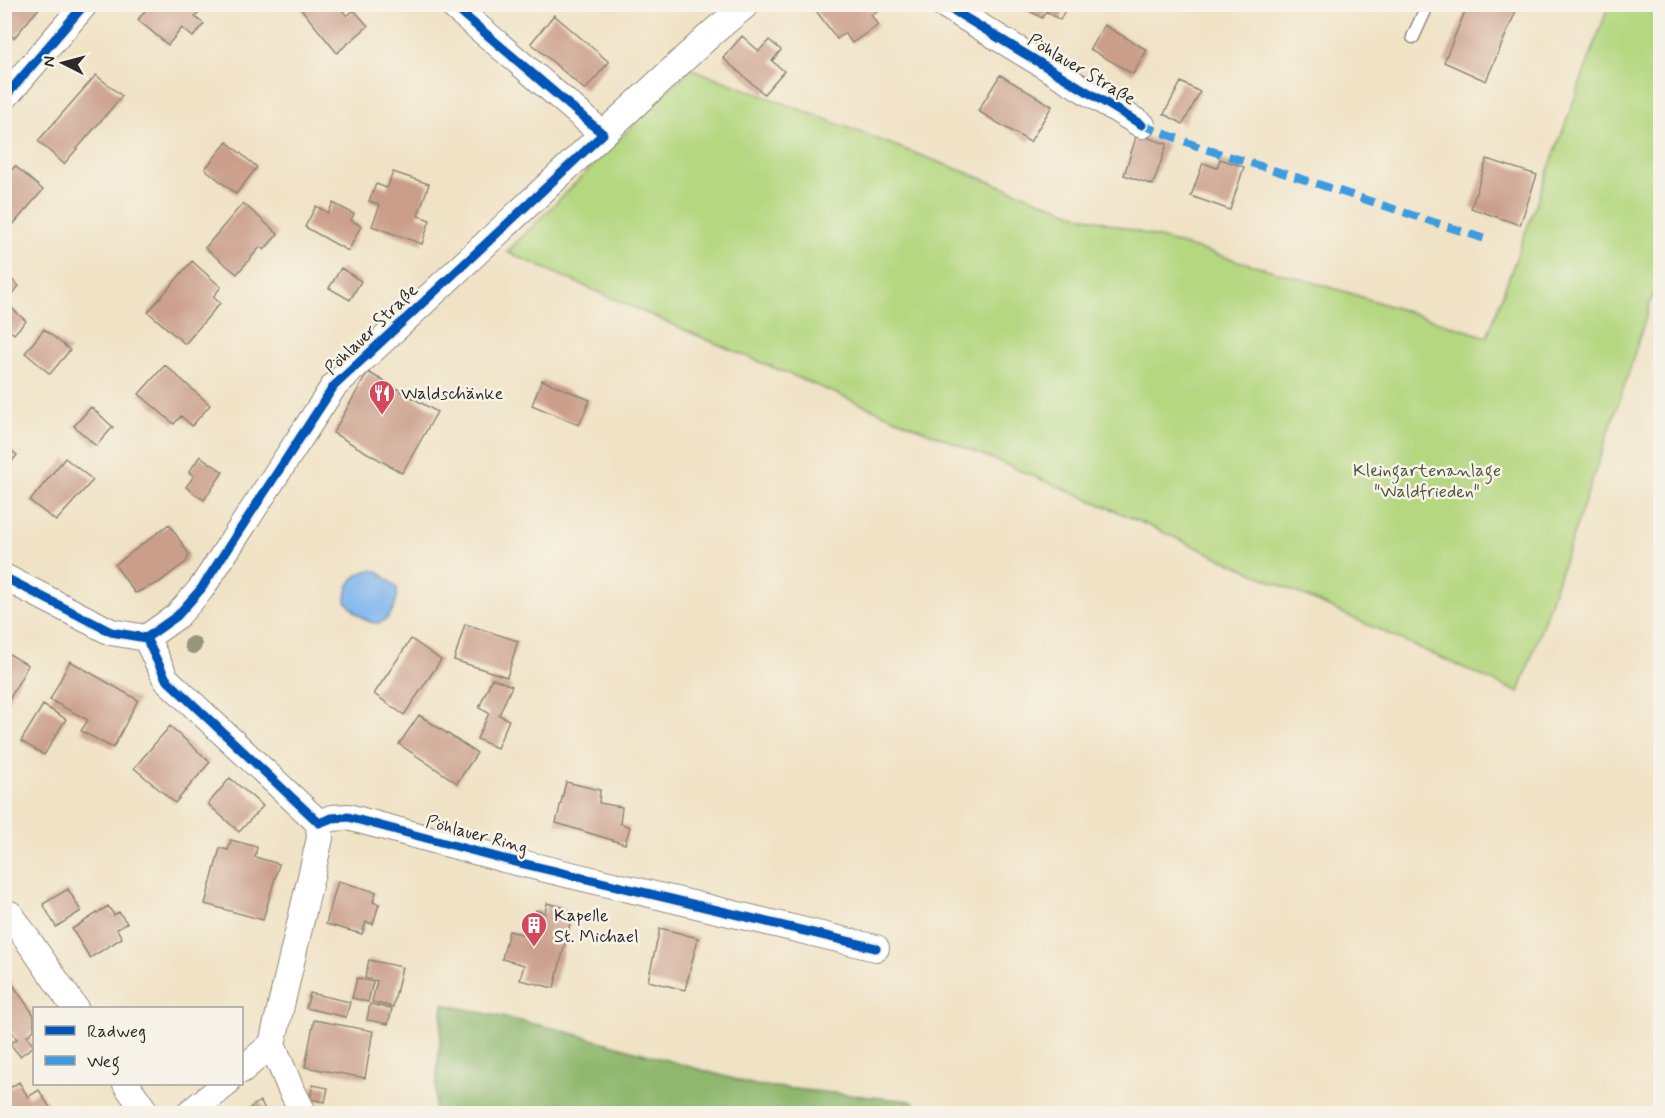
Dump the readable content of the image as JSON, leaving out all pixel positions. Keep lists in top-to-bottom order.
{
  "streets": {
    "street": ["Pöhlauer Straße", "Pöhlauer Ring"]
  },
  "parks": ["Kleingartenanlage \"Waldfrieden\""],
  "places": {
    "restaurant": ["Waldschänke"],
    "building": ["Kapelle St. Michael"]
  },
  "legend": ["Radweg", "Weg"],
  "north": "left"
}
